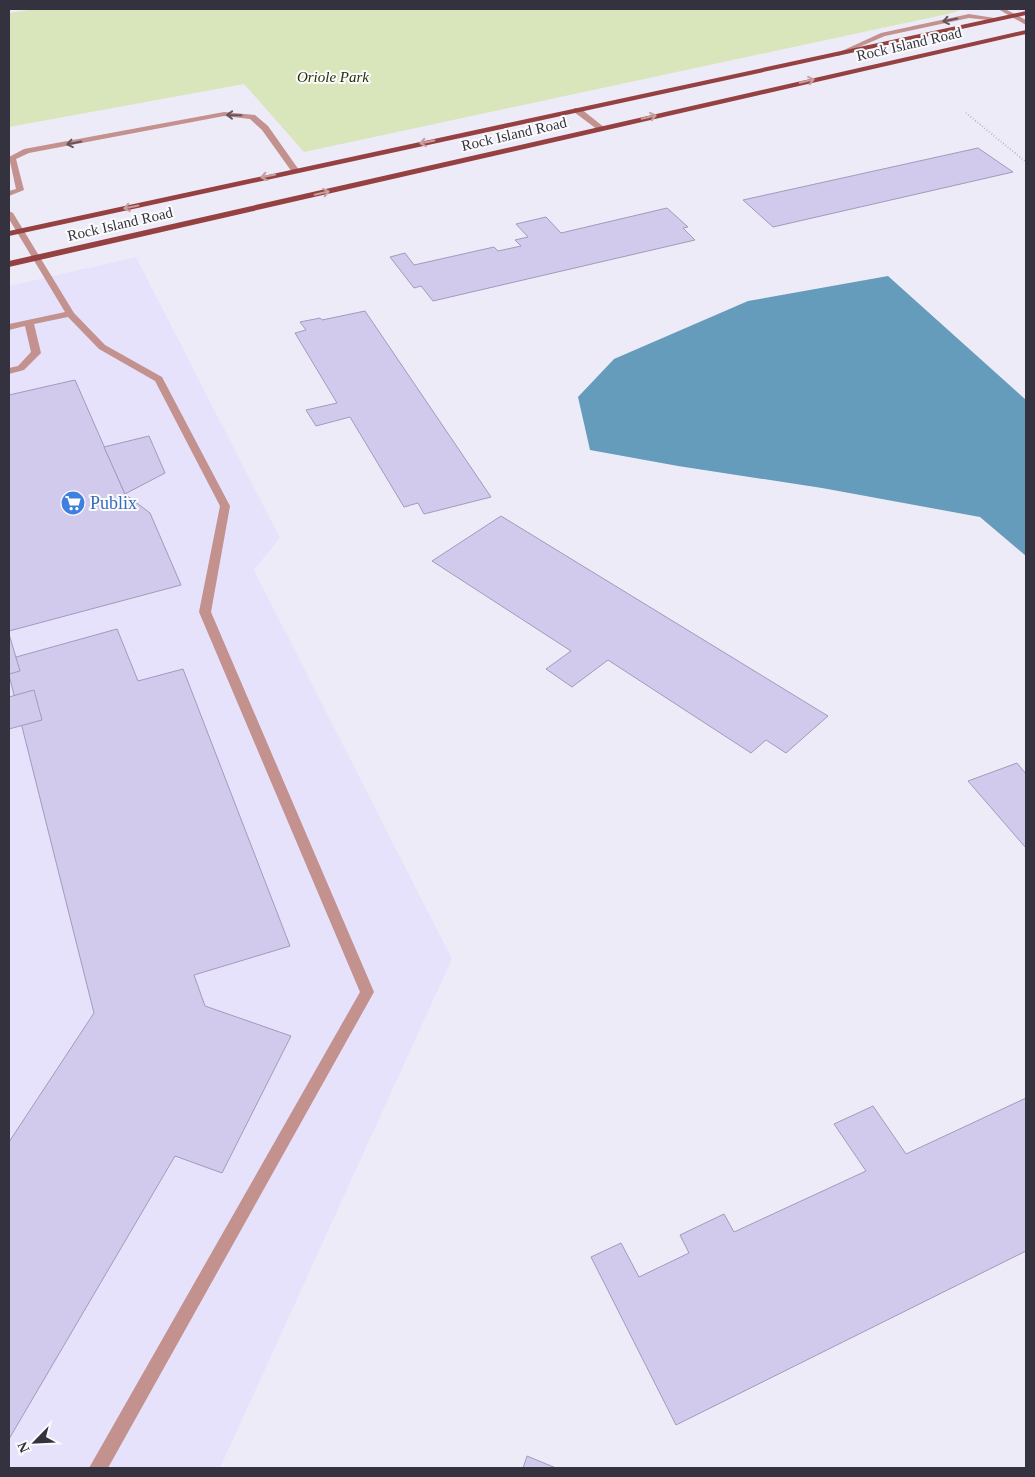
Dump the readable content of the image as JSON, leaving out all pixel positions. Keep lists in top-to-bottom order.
{
  "streets": {
    "main road": ["Rock Island Road"]
  },
  "parks": ["Oriole Park"],
  "places": {
    "supermarket": ["Publix"]
  },
  "north": "bottom left"
}
